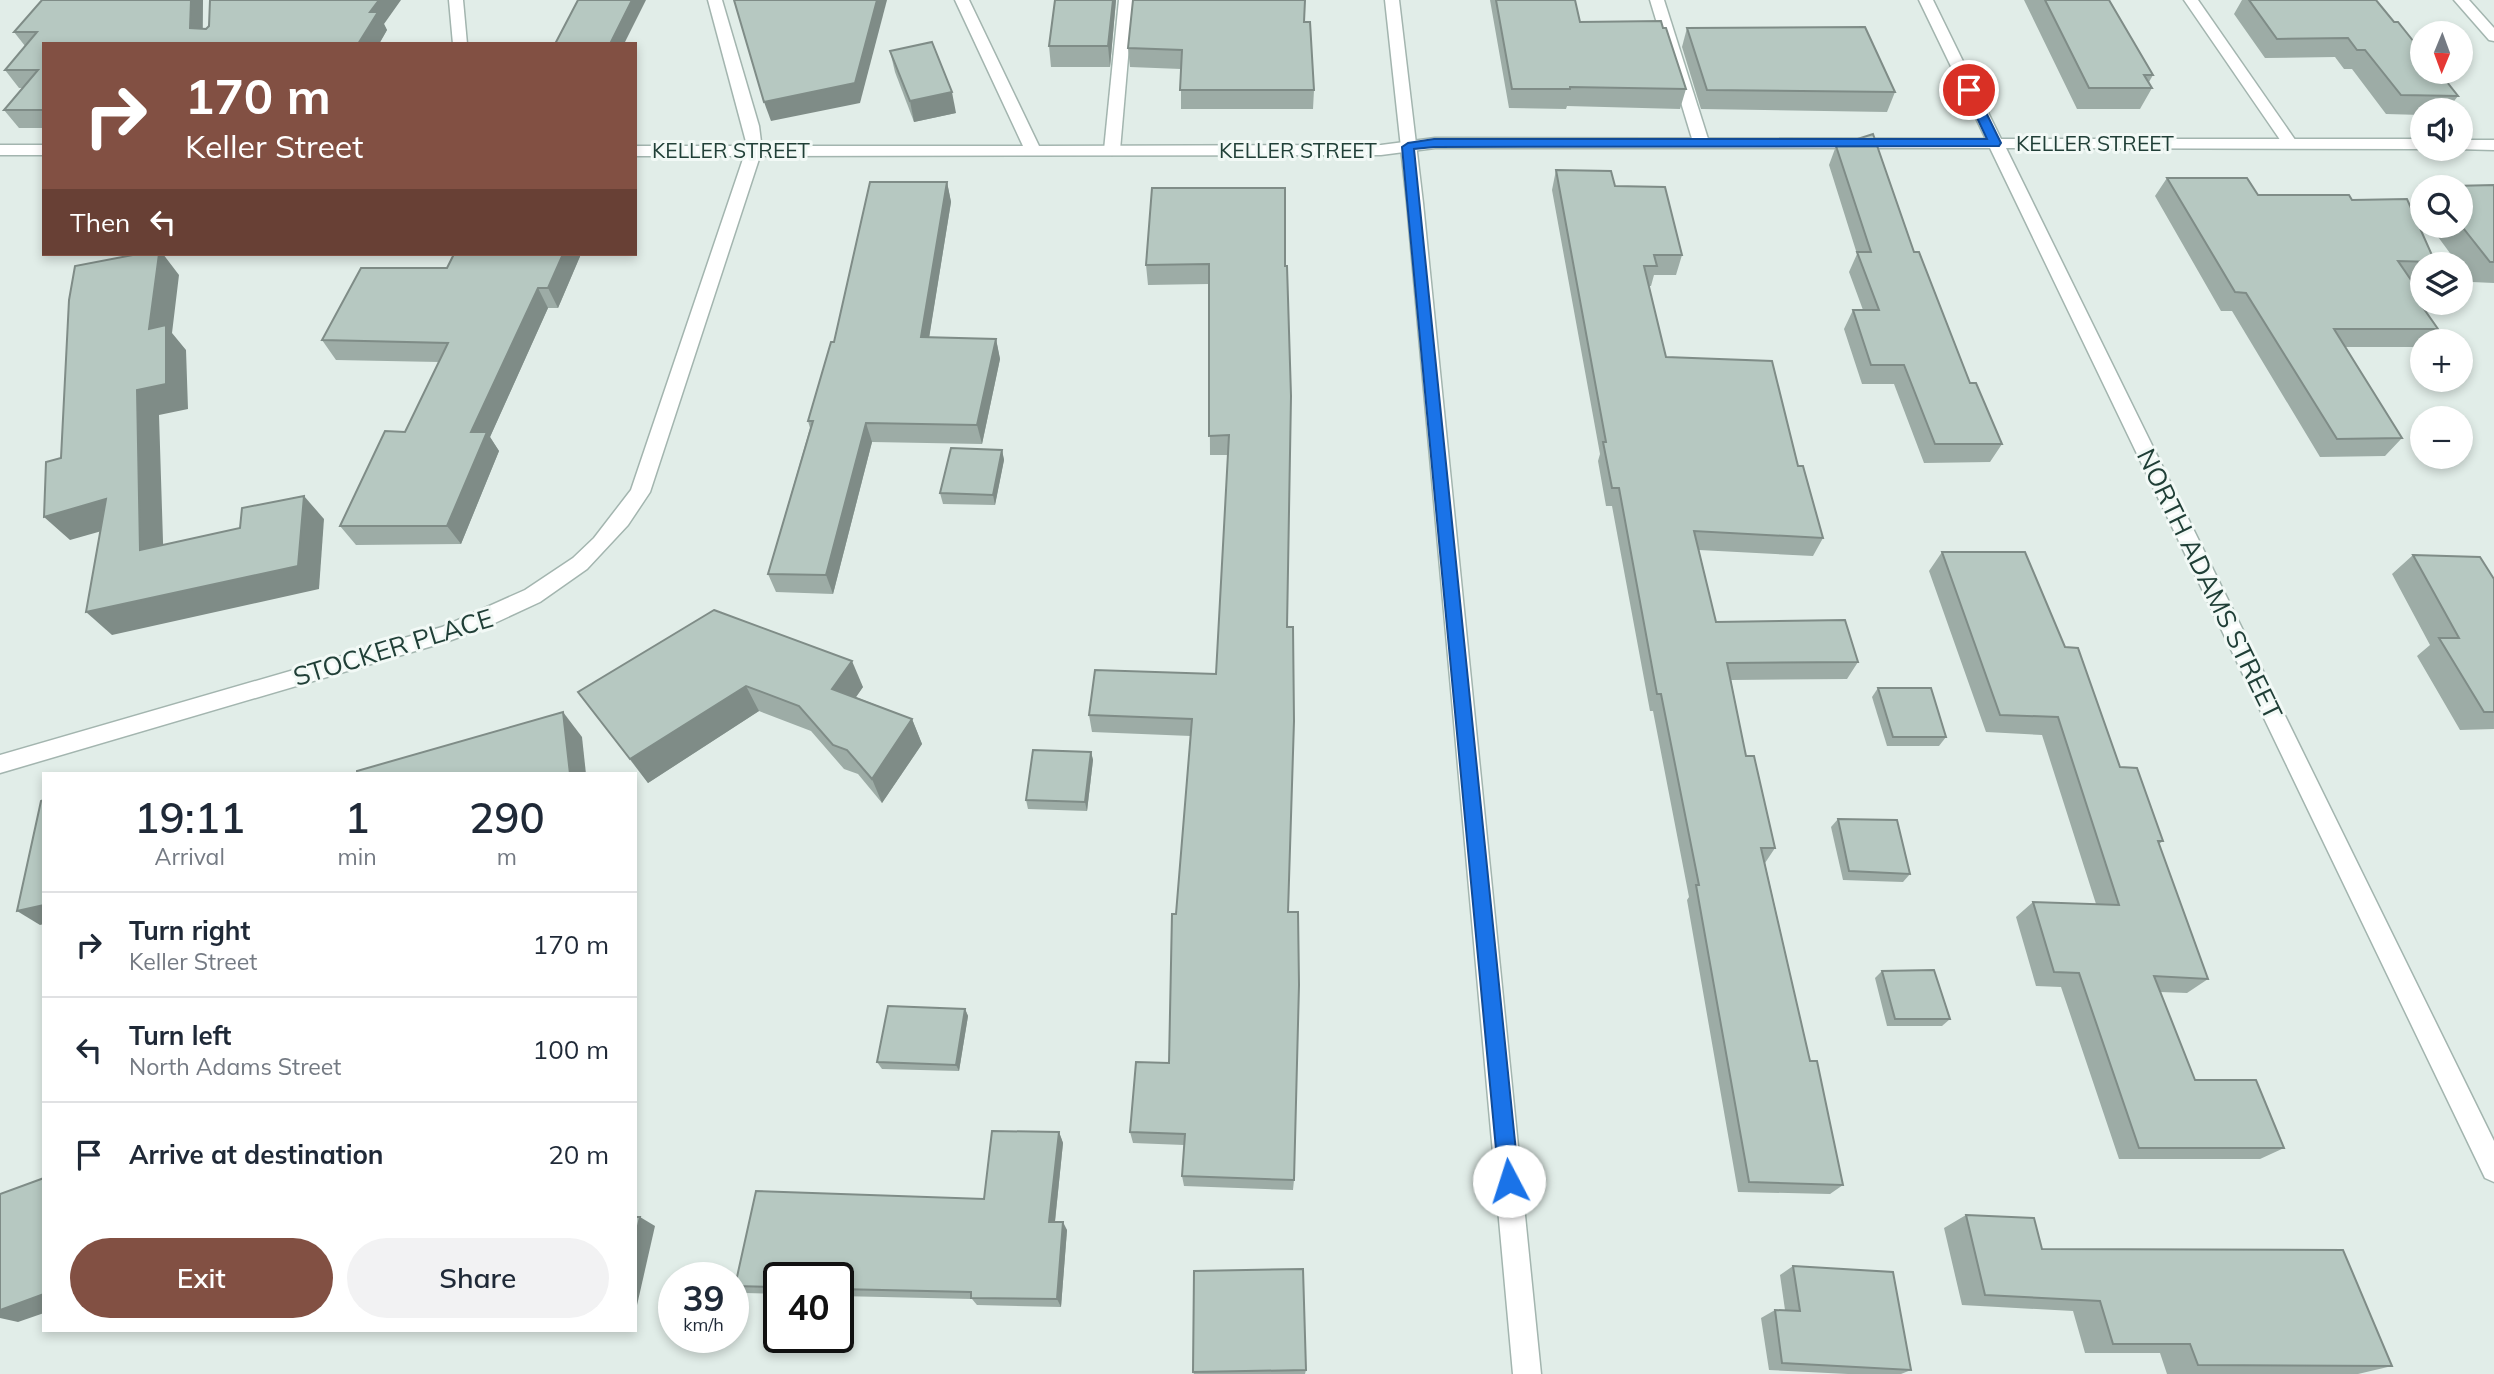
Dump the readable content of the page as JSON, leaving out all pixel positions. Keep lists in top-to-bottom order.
{
  "streets": {
    "street": ["KELLER STREET", "NORTH ADAMS STREET", "STOCKER PLACE"]
  },
  "crossings": [
    ["KELLER STREET", "NORTH ADAMS STREET"],
    ["KELLER STREET", "STOCKER PLACE"]
  ],
  "north": "bottom",
  "page": {
    "map_buttons": ["+", "−"],
    "turn": ["170 m", "Keller Street"],
    "then": "Then",
    "eta": [
      "19:11",
      "Arrival",
      "1",
      "min",
      "290",
      "m"
    ],
    "list": [
      {
        "name": "Turn right",
        "note": "Keller Street",
        "value": "170 m"
      },
      {
        "name": "Turn left",
        "note": "North Adams Street",
        "value": "100 m"
      },
      {
        "name": "Arrive at destination",
        "value": "20 m"
      }
    ],
    "buttons": ["Exit", "Share"],
    "speed": "39 km/h",
    "limit": "40"
  }
}
